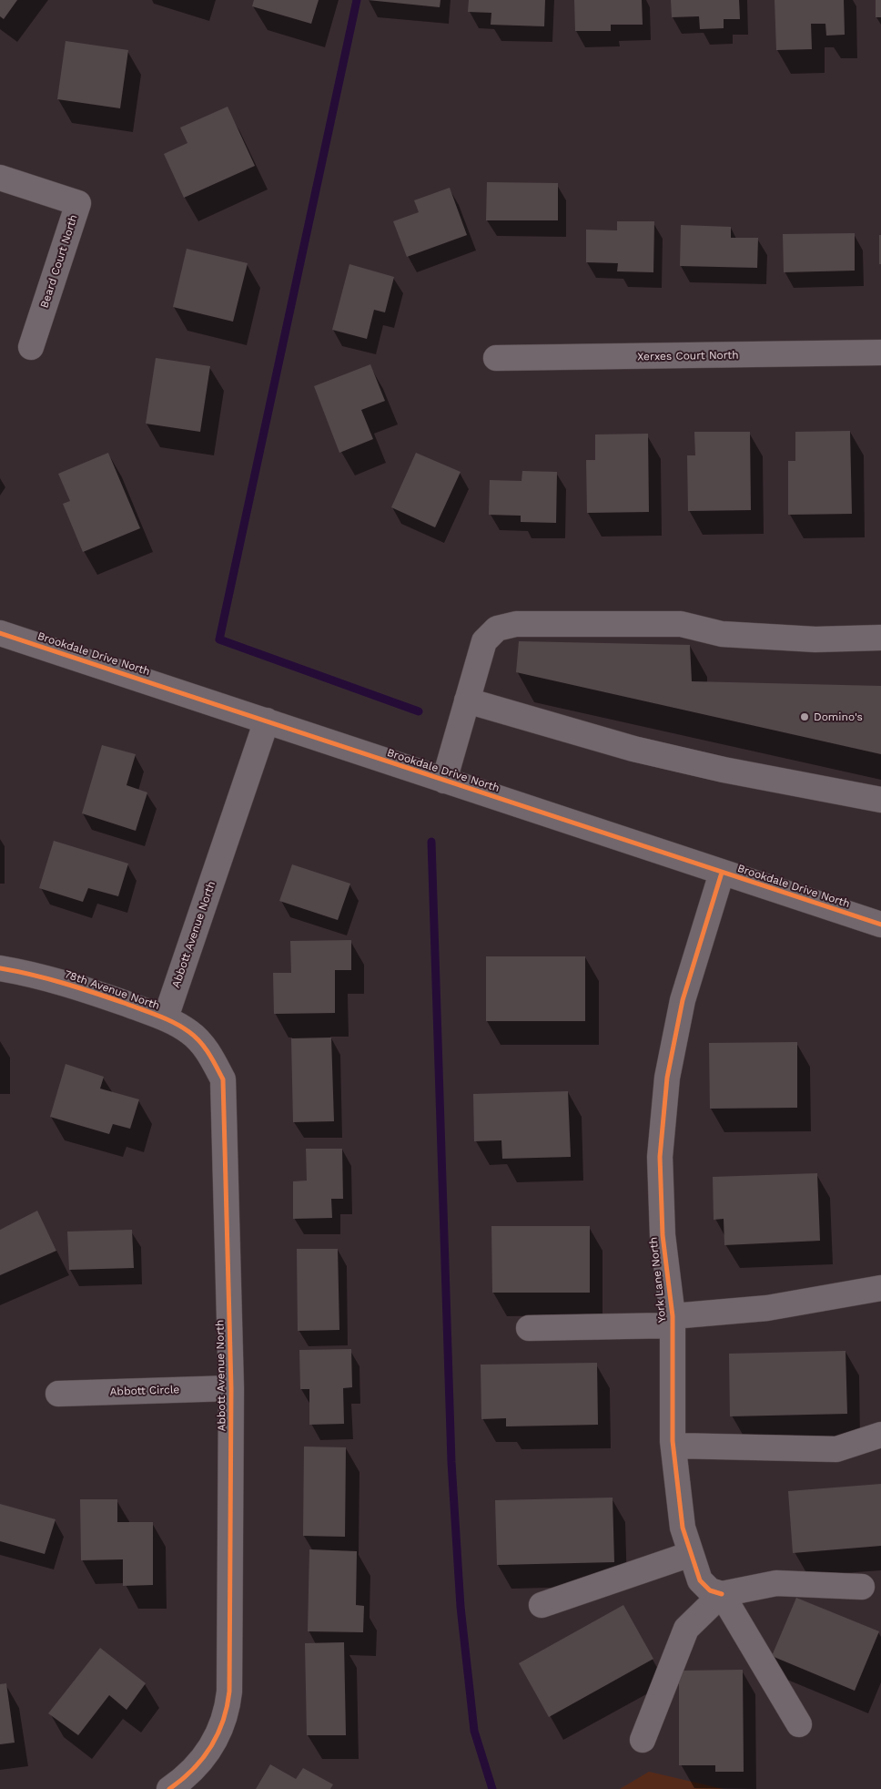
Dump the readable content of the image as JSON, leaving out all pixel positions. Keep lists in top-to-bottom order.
{
  "streets": {
    "street": [
      "Beard Court North",
      "Xerxes Court North",
      "Brookdale Drive North",
      "Abbott Avenue North",
      "78th Avenue North",
      "York Lane North",
      "Abbott Circle"
    ]
  },
  "crossings": [
    ["Brookdale Drive North", "Abbott Avenue North"],
    ["Brookdale Drive North", "York Lane North"],
    ["Abbott Avenue North", "78th Avenue North"],
    ["Abbott Avenue North", "Abbott Circle"]
  ],
  "places": ["Domino's"]
}
